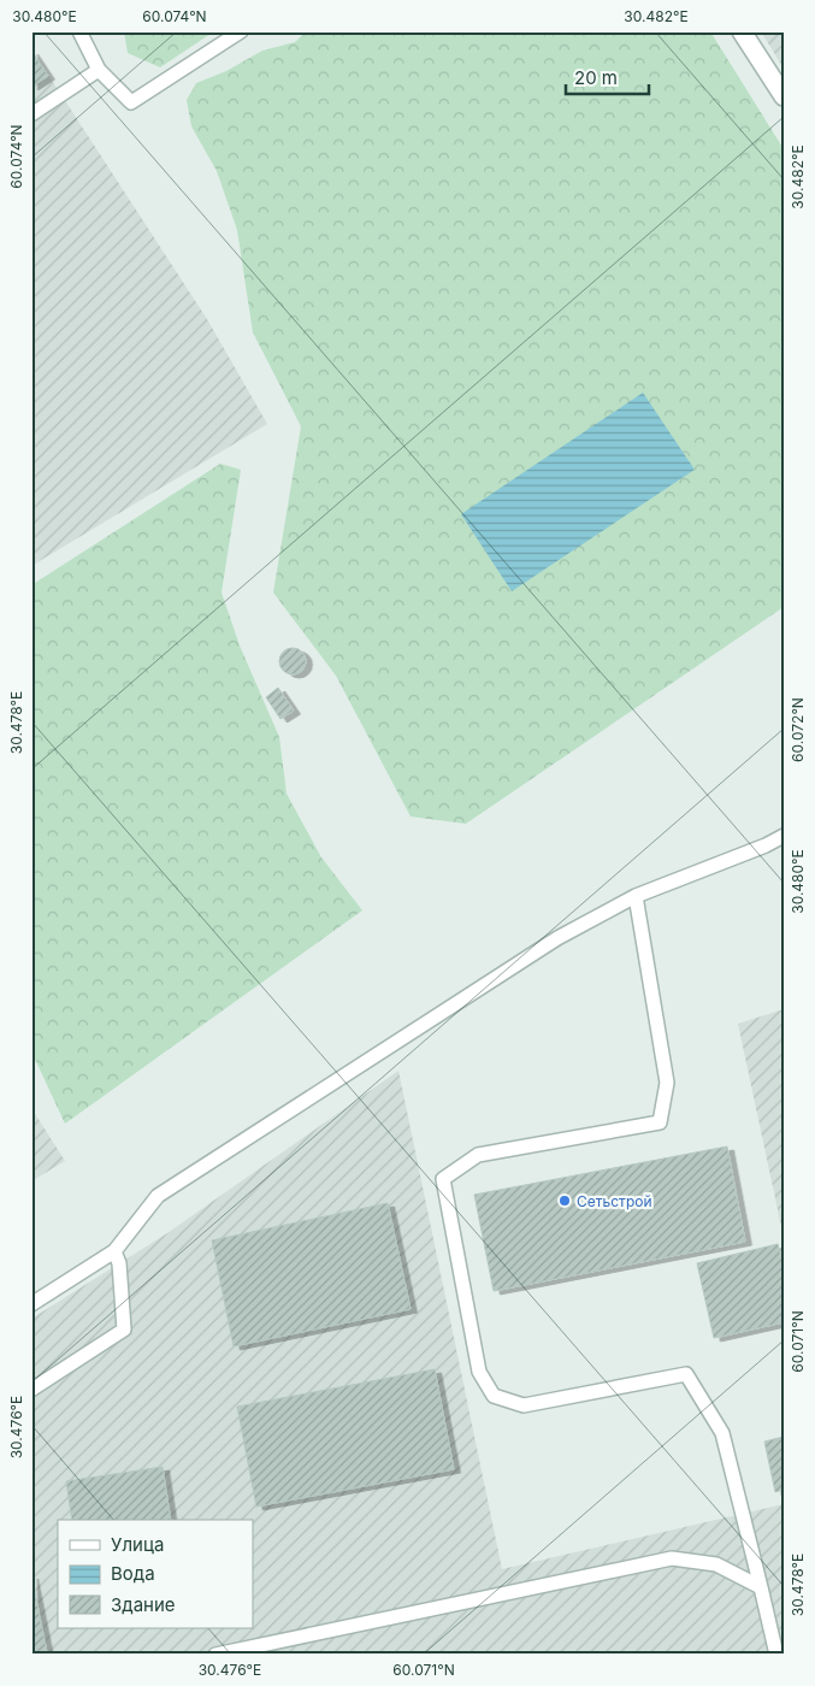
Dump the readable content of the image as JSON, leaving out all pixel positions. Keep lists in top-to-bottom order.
{
  "places": ["Сетьстрой"],
  "legend": ["Улица", "Вода", "Здание"],
  "scale_bar": "20 m",
  "coordinates": [
    "30.480°E",
    "60.074°N",
    "30.482°E",
    "30.478°E",
    "60.072°N",
    "60.071°N",
    "30.476°E"
  ]
}
